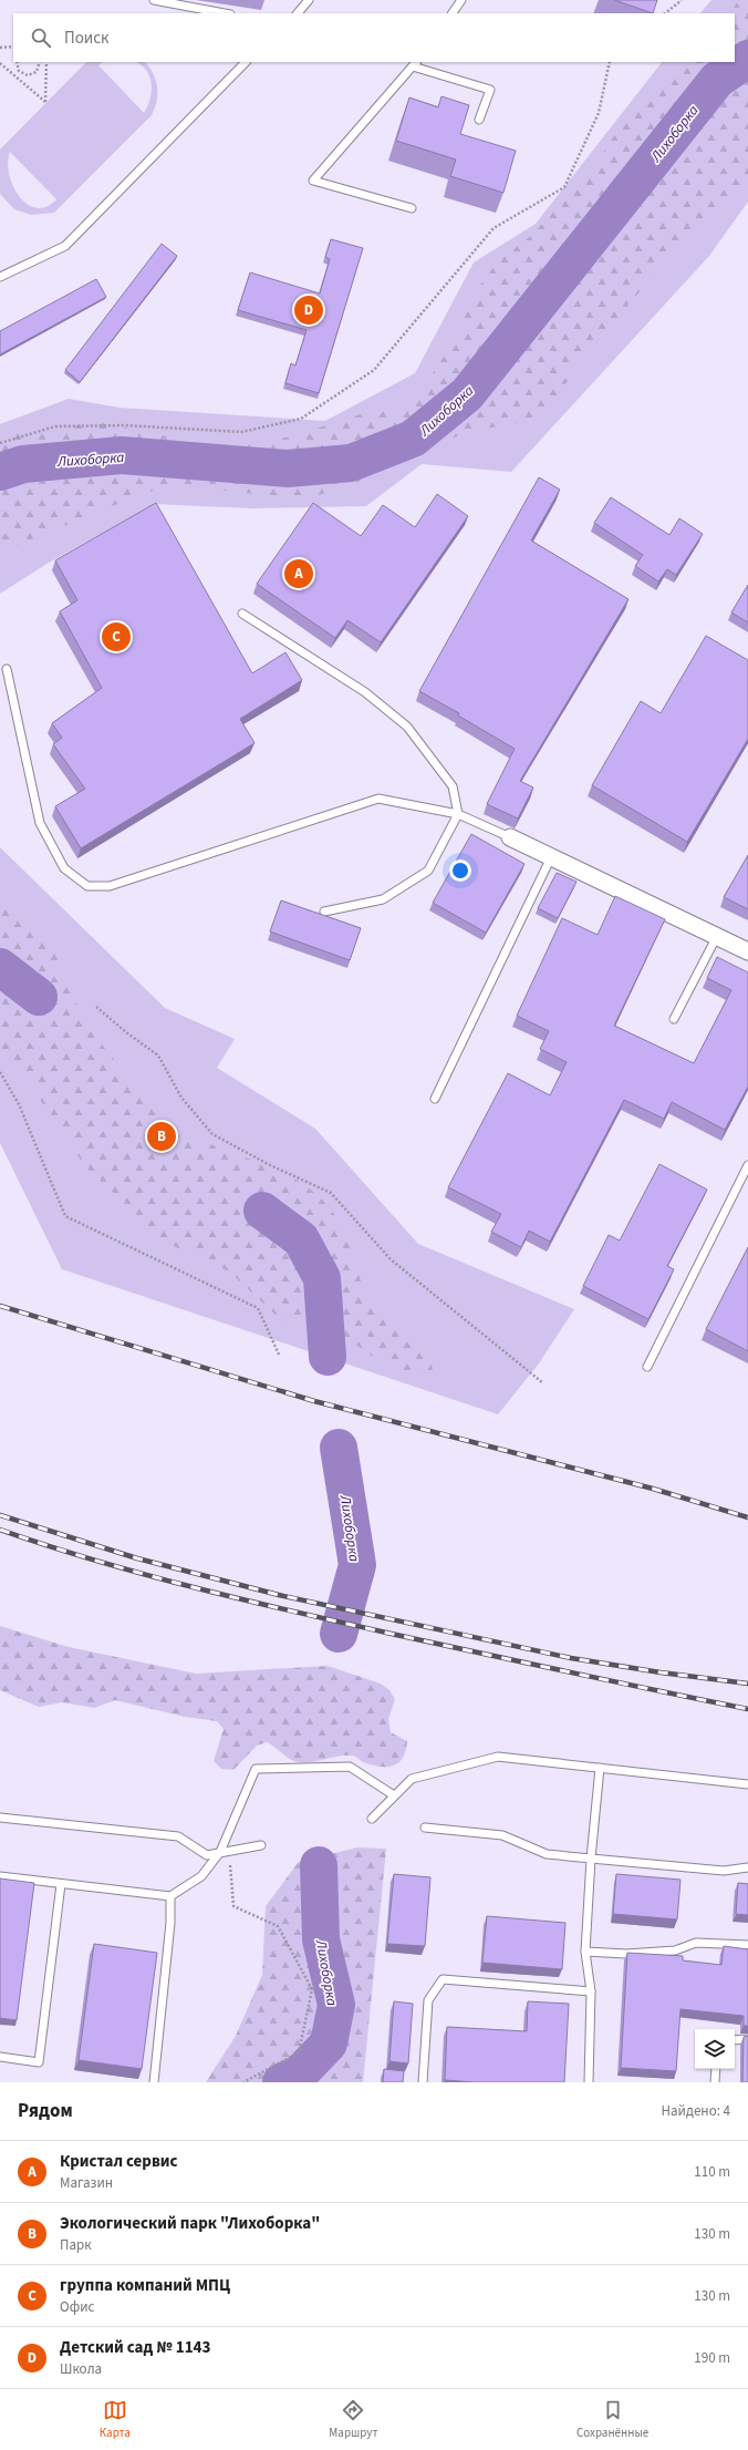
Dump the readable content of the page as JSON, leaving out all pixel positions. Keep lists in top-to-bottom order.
{
  "water": ["Лихоборка"],
  "page": {
    "search": "Поиск",
    "pins": [
      "D",
      "A",
      "C",
      "B"
    ],
    "heading": ["Рядом", "Найдено: 4"],
    "list": [
      {
        "mark": "A",
        "name": "Кристал сервис",
        "note": "Магазин",
        "value": "110 m"
      },
      {
        "mark": "B",
        "name": "Экологический парк \"Лихоборка\"",
        "note": "Парк",
        "value": "130 m"
      },
      {
        "mark": "C",
        "name": "группа компаний МПЦ",
        "note": "Офис",
        "value": "130 m"
      },
      {
        "mark": "D",
        "name": "Детский сад № 1143",
        "note": "Школа",
        "value": "190 m"
      }
    ],
    "nav": ["Карта", "Маршрут", "Сохранённые"]
  }
}
